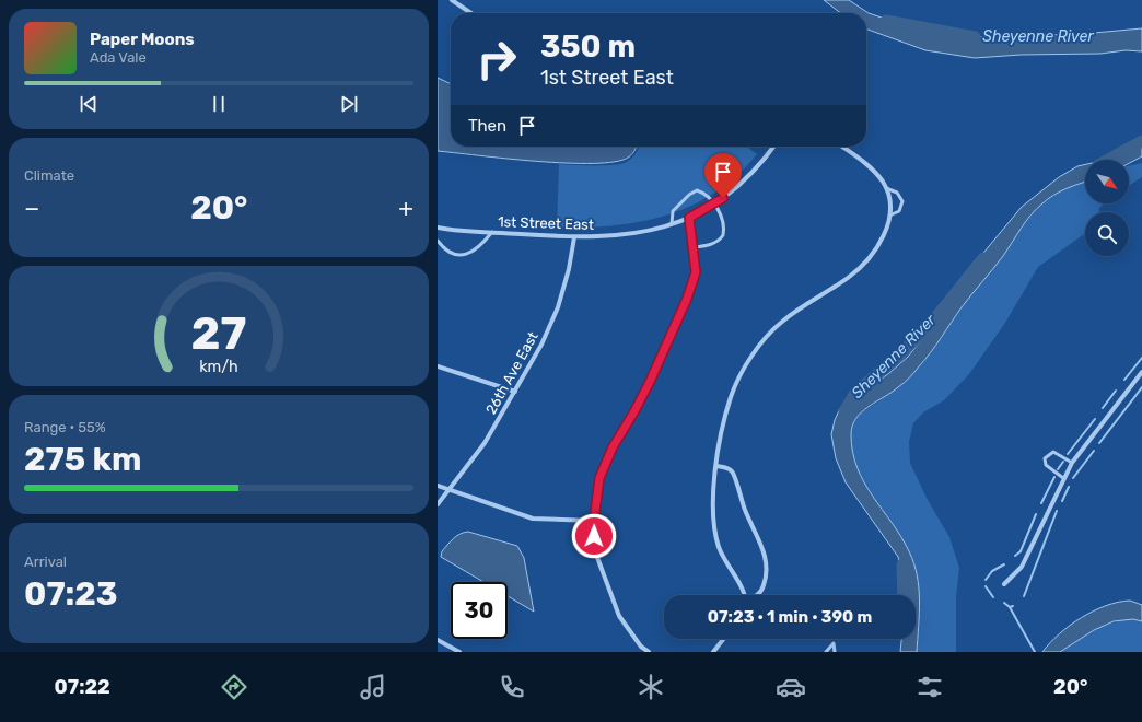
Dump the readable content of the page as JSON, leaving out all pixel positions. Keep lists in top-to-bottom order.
{
  "streets": {
    "street": ["1st Street East", "26th Ave East"]
  },
  "crossings": [
    ["1st Street East", "26th Ave East"]
  ],
  "water": ["Sheyenne River"],
  "north": "bottom right",
  "page": {
    "turn": ["350 m", "1st Street East"],
    "song": ["Paper Moons", "Ada Vale"],
    "then": "Then",
    "tile": [
      "Climate",
      ["Range · 55%", "275 km"],
      ["Arrival", "07:23"]
    ],
    "heat": ["−", "20°", "+"],
    "limit": "30",
    "trip": "07:23 · 1 min · 390 m",
    "tabs": ["07:22", "20°"],
    "gauge": ["27", "km/h"]
  }
}
